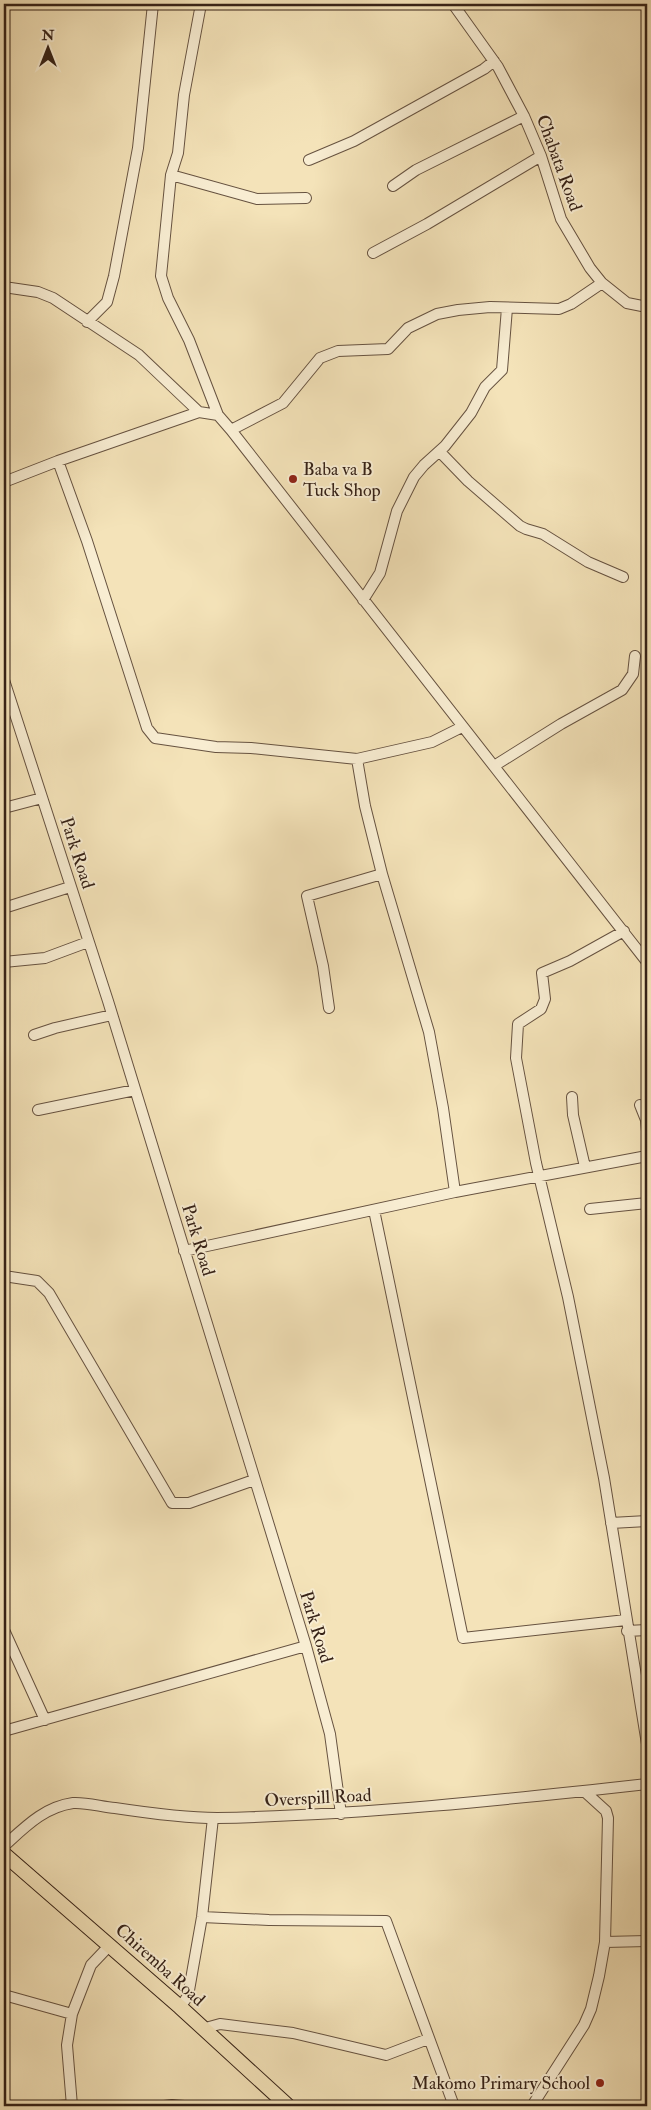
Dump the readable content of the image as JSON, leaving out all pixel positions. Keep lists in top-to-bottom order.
{
  "streets": {
    "main road": ["Chiremba Road"],
    "street": ["Chabata Road", "Park Road", "Overspill Road"]
  },
  "crossings": [
    ["Park Road", "Overspill Road"]
  ],
  "places": ["Baba va B Tuck Shop", "Makomo Primary School"],
  "north": "top"
}
